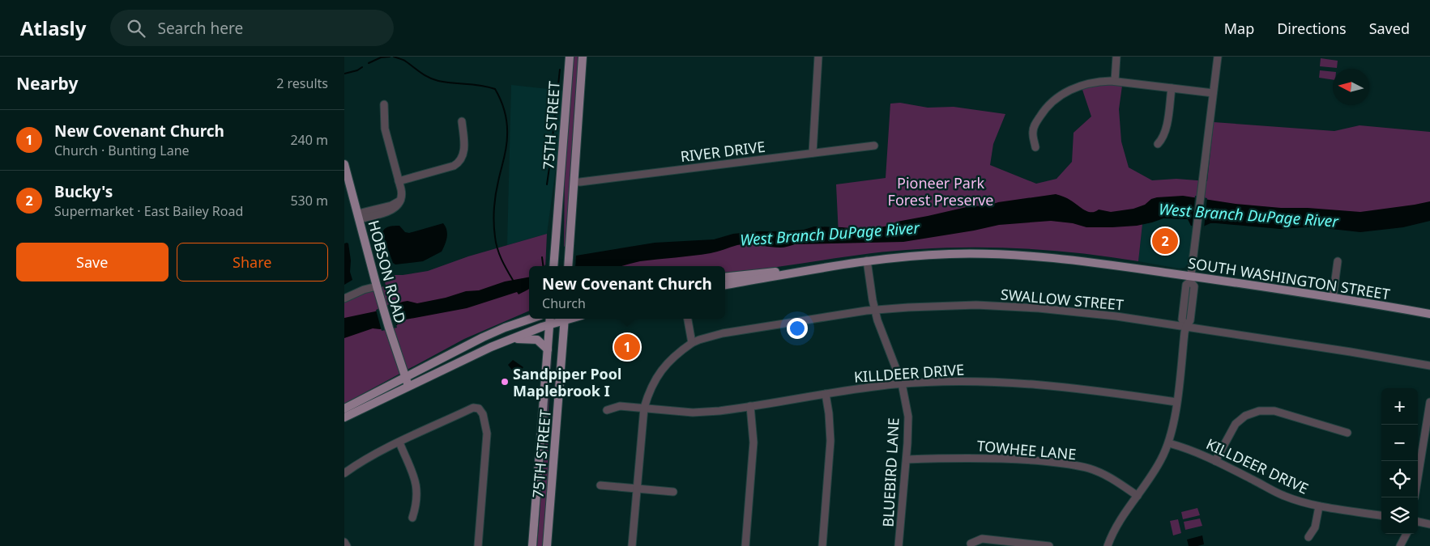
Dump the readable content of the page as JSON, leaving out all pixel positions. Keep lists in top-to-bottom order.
{
  "streets": {
    "main road": ["75TH STREET", "HOBSON ROAD", "SOUTH WASHINGTON STREET"],
    "street": [
      "RIVER DRIVE",
      "SWALLOW STREET",
      "KILLDEER DRIVE",
      "TOWHEE LANE",
      "BLUEBIRD LANE"
    ]
  },
  "crossings": [
    ["75TH STREET", "RIVER DRIVE"],
    ["SOUTH WASHINGTON STREET", "BLUEBIRD LANE"],
    ["SWALLOW STREET", "KILLDEER DRIVE"],
    ["SWALLOW STREET", "BLUEBIRD LANE"],
    ["KILLDEER DRIVE", "BLUEBIRD LANE"],
    ["TOWHEE LANE", "BLUEBIRD LANE"]
  ],
  "water": ["West Branch DuPage River"],
  "parks": ["Pioneer Park Forest Preserve"],
  "places": ["Sandpiper Pool Maplebrook I"],
  "north": "left",
  "page": {
    "header": "Atlasly",
    "search": "Search here",
    "nav": ["Map", "Directions", "Saved"],
    "heading": ["Nearby", "2 results"],
    "list": [
      {
        "mark": "1",
        "name": "New Covenant Church",
        "note": "Church · Bunting Lane",
        "value": "240 m"
      },
      {
        "mark": "2",
        "name": "Bucky's",
        "note": "Supermarket · East Bailey Road",
        "value": "530 m"
      }
    ],
    "pins": ["2", "1"],
    "buttons": ["Save", "Share"],
    "popup": ["New Covenant Church", "Church"],
    "map_buttons": ["+", "−"]
  }
}
